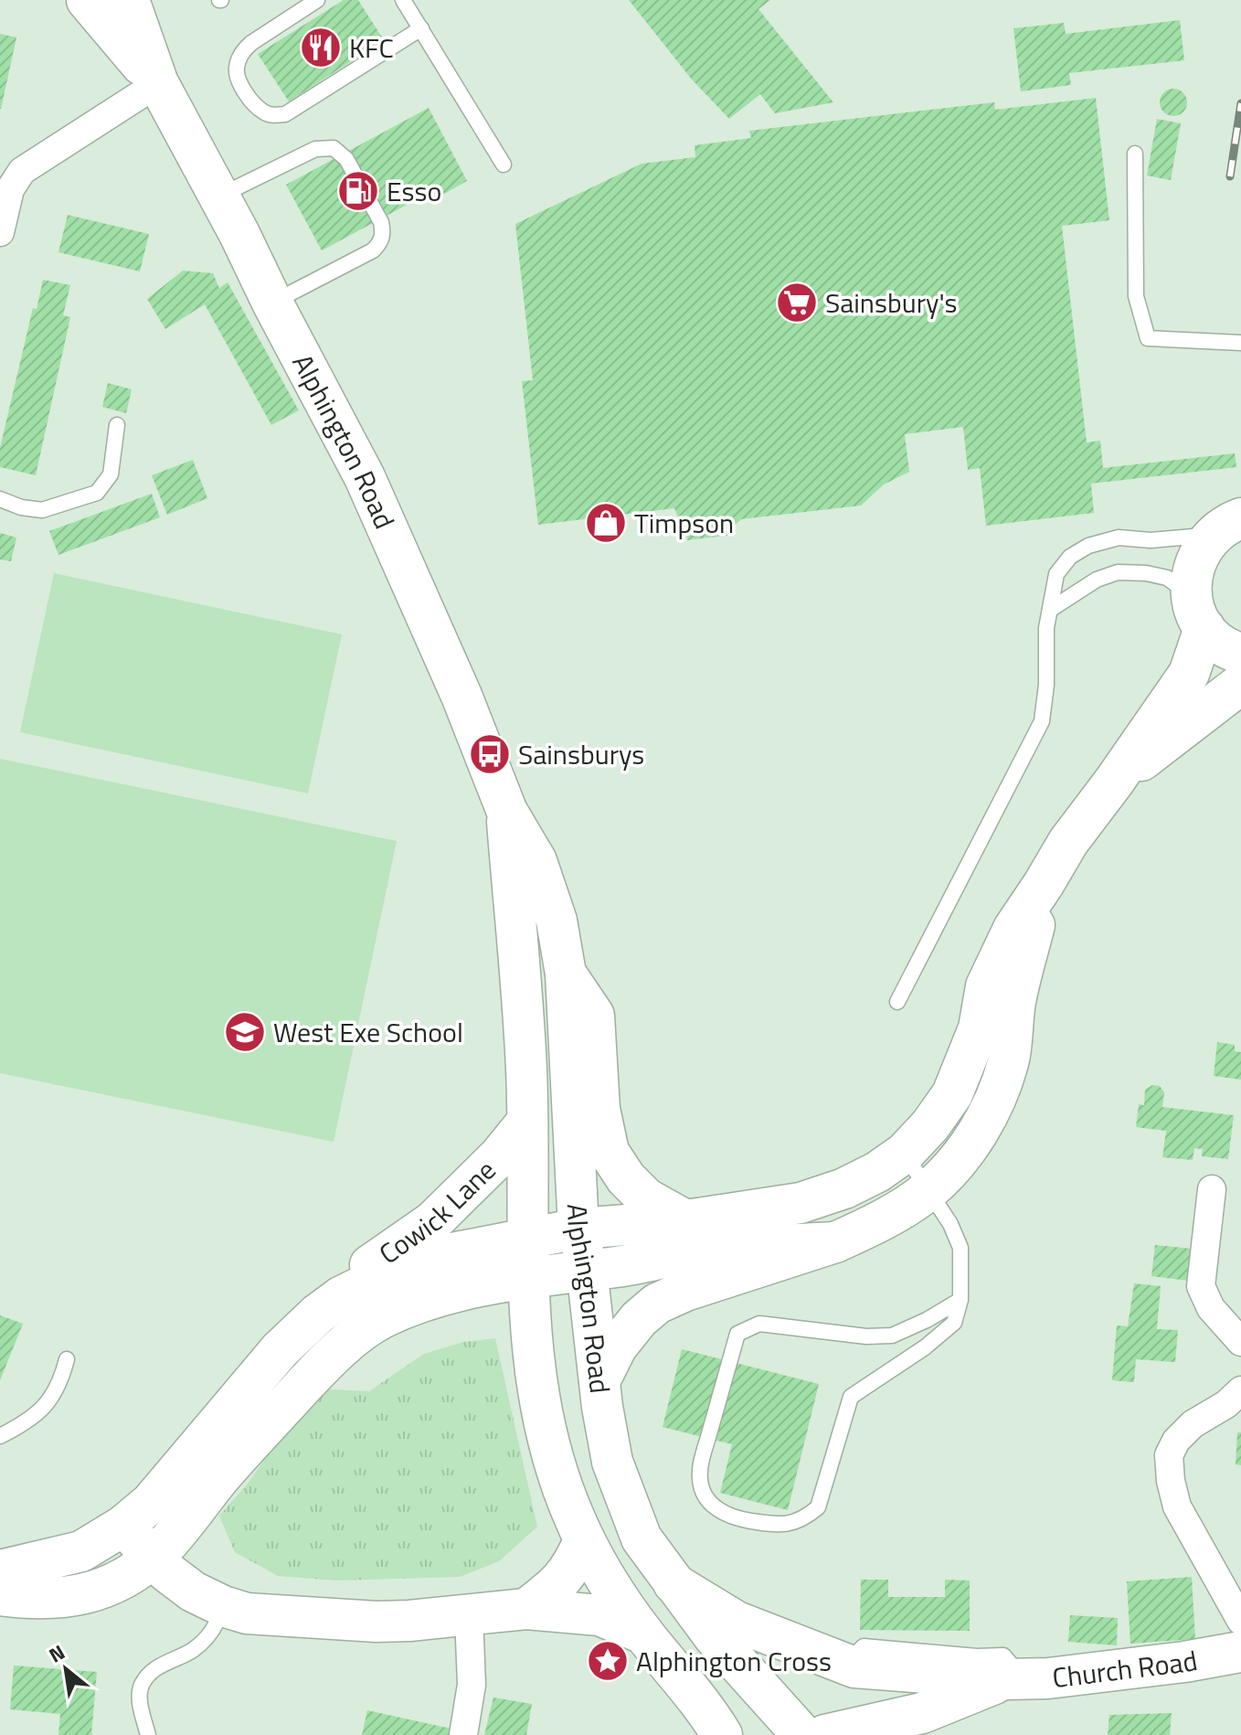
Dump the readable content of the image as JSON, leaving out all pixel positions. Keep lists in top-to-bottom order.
{
  "streets": {
    "main road": ["Alphington Road", "Cowick Lane", "Church Road"]
  },
  "crossings": [
    ["Alphington Road", "Cowick Lane"],
    ["Alphington Road", "Church Road"]
  ],
  "places": {
    "restaurant": ["KFC"],
    "fuel station": ["Esso"],
    "supermarket": ["Sainsbury's"],
    "shop": ["Timpson"],
    "bus stop": ["Sainsburys"],
    "school or university": ["West Exe School"],
    "place": ["Alphington Cross"]
  },
  "north": "top left"
}
